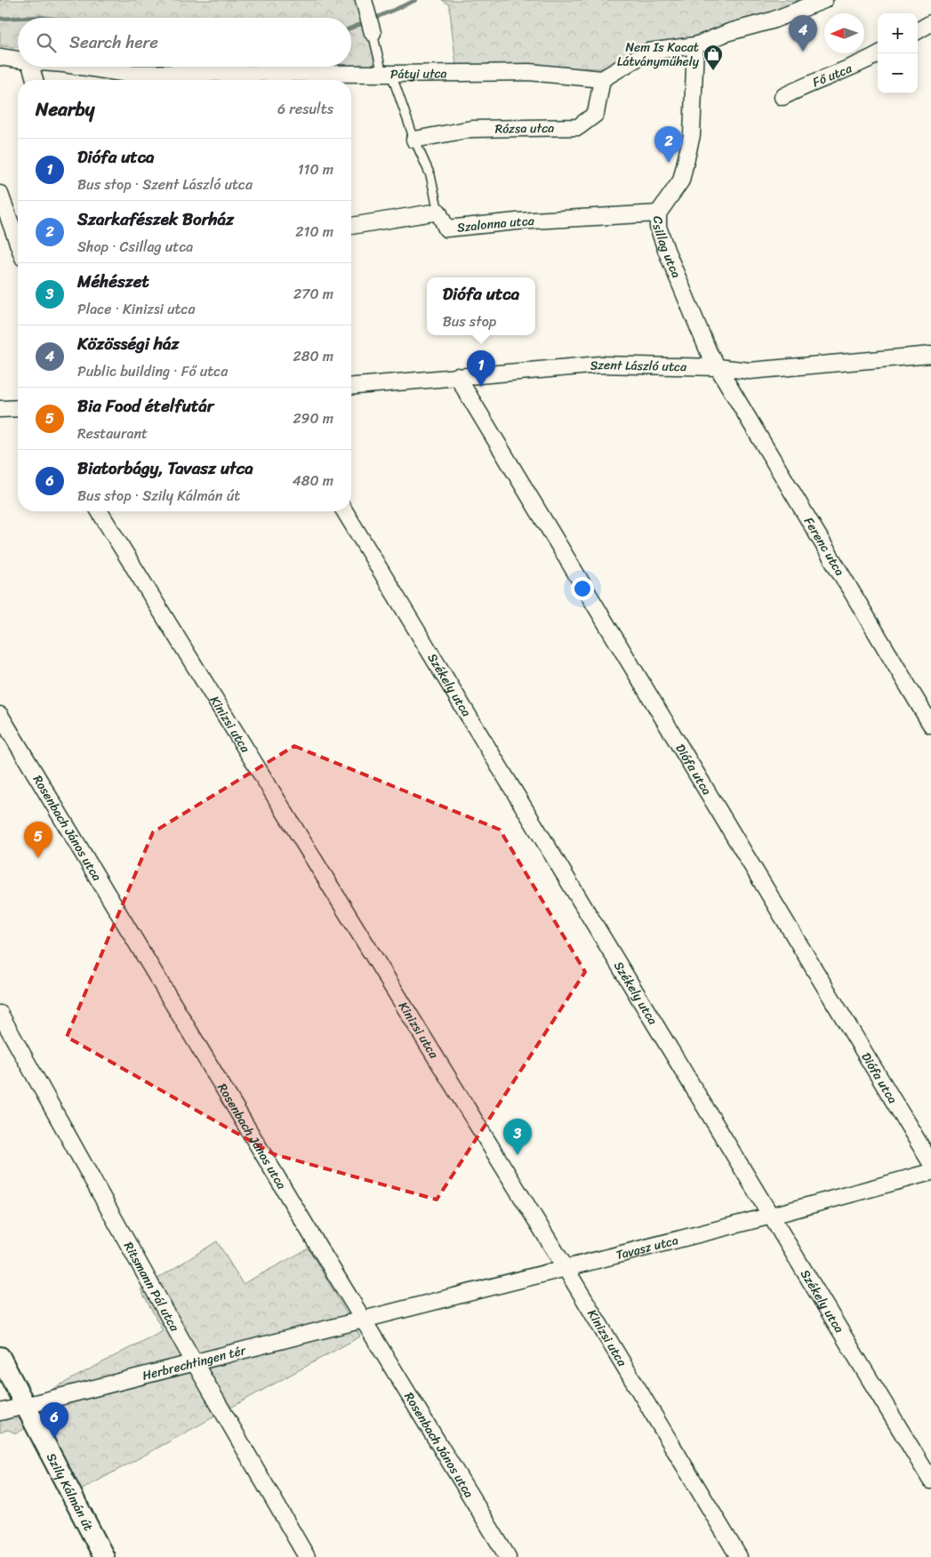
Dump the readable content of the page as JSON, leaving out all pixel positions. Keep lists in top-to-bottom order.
{
  "streets": {
    "street": [
      "Pátyi utca",
      "Fő utca",
      "Rózsa utca",
      "Szalonna utca",
      "Csillag utca",
      "Szent László utca",
      "Ferenc utca",
      "Székely utca",
      "Kinizsi utca",
      "Diófa utca",
      "Rosenbach János utca",
      "Tavasz utca",
      "Ritsmann Pál utca",
      "Herbrechtingen tér",
      "Szily Kálmán út"
    ]
  },
  "crossings": [
    ["Pátyi utca", "Rózsa utca"],
    ["Szalonna utca", "Csillag utca"],
    ["Csillag utca", "Szent László utca"],
    ["Csillag utca", "Ferenc utca"],
    ["Szent László utca", "Ferenc utca"],
    ["Szent László utca", "Diófa utca"],
    ["Székely utca", "Tavasz utca"],
    ["Kinizsi utca", "Tavasz utca"],
    ["Rosenbach János utca", "Tavasz utca"],
    ["Rosenbach János utca", "Herbrechtingen tér"],
    ["Tavasz utca", "Herbrechtingen tér"],
    ["Ritsmann Pál utca", "Herbrechtingen tér"],
    ["Herbrechtingen tér", "Szily Kálmán út"]
  ],
  "places": {
    "shop": ["Nem Is Kacat Látványműhely"]
  },
  "north": "left",
  "page": {
    "map_buttons": ["+", "−"],
    "pins": [
      "4",
      "2",
      "1",
      "5",
      "3",
      "6"
    ],
    "search": "Search here",
    "heading": ["Nearby", "6 results"],
    "list": [
      {
        "mark": "1",
        "name": "Diófa utca",
        "note": "Bus stop · Szent László utca",
        "value": "110 m"
      },
      {
        "mark": "2",
        "name": "Szarkafészek Borház",
        "note": "Shop · Csillag utca",
        "value": "210 m"
      },
      {
        "mark": "3",
        "name": "Méhészet",
        "note": "Place · Kinizsi utca",
        "value": "270 m"
      },
      {
        "mark": "4",
        "name": "Közösségi ház",
        "note": "Public building · Fő utca",
        "value": "280 m"
      },
      {
        "mark": "5",
        "name": "Bia Food ételfutár",
        "note": "Restaurant",
        "value": "290 m"
      },
      {
        "mark": "6",
        "name": "Biatorbágy, Tavasz utca",
        "note": "Bus stop · Szily Kálmán út",
        "value": "480 m"
      }
    ],
    "popup": ["Diófa utca", "Bus stop"]
  }
}
